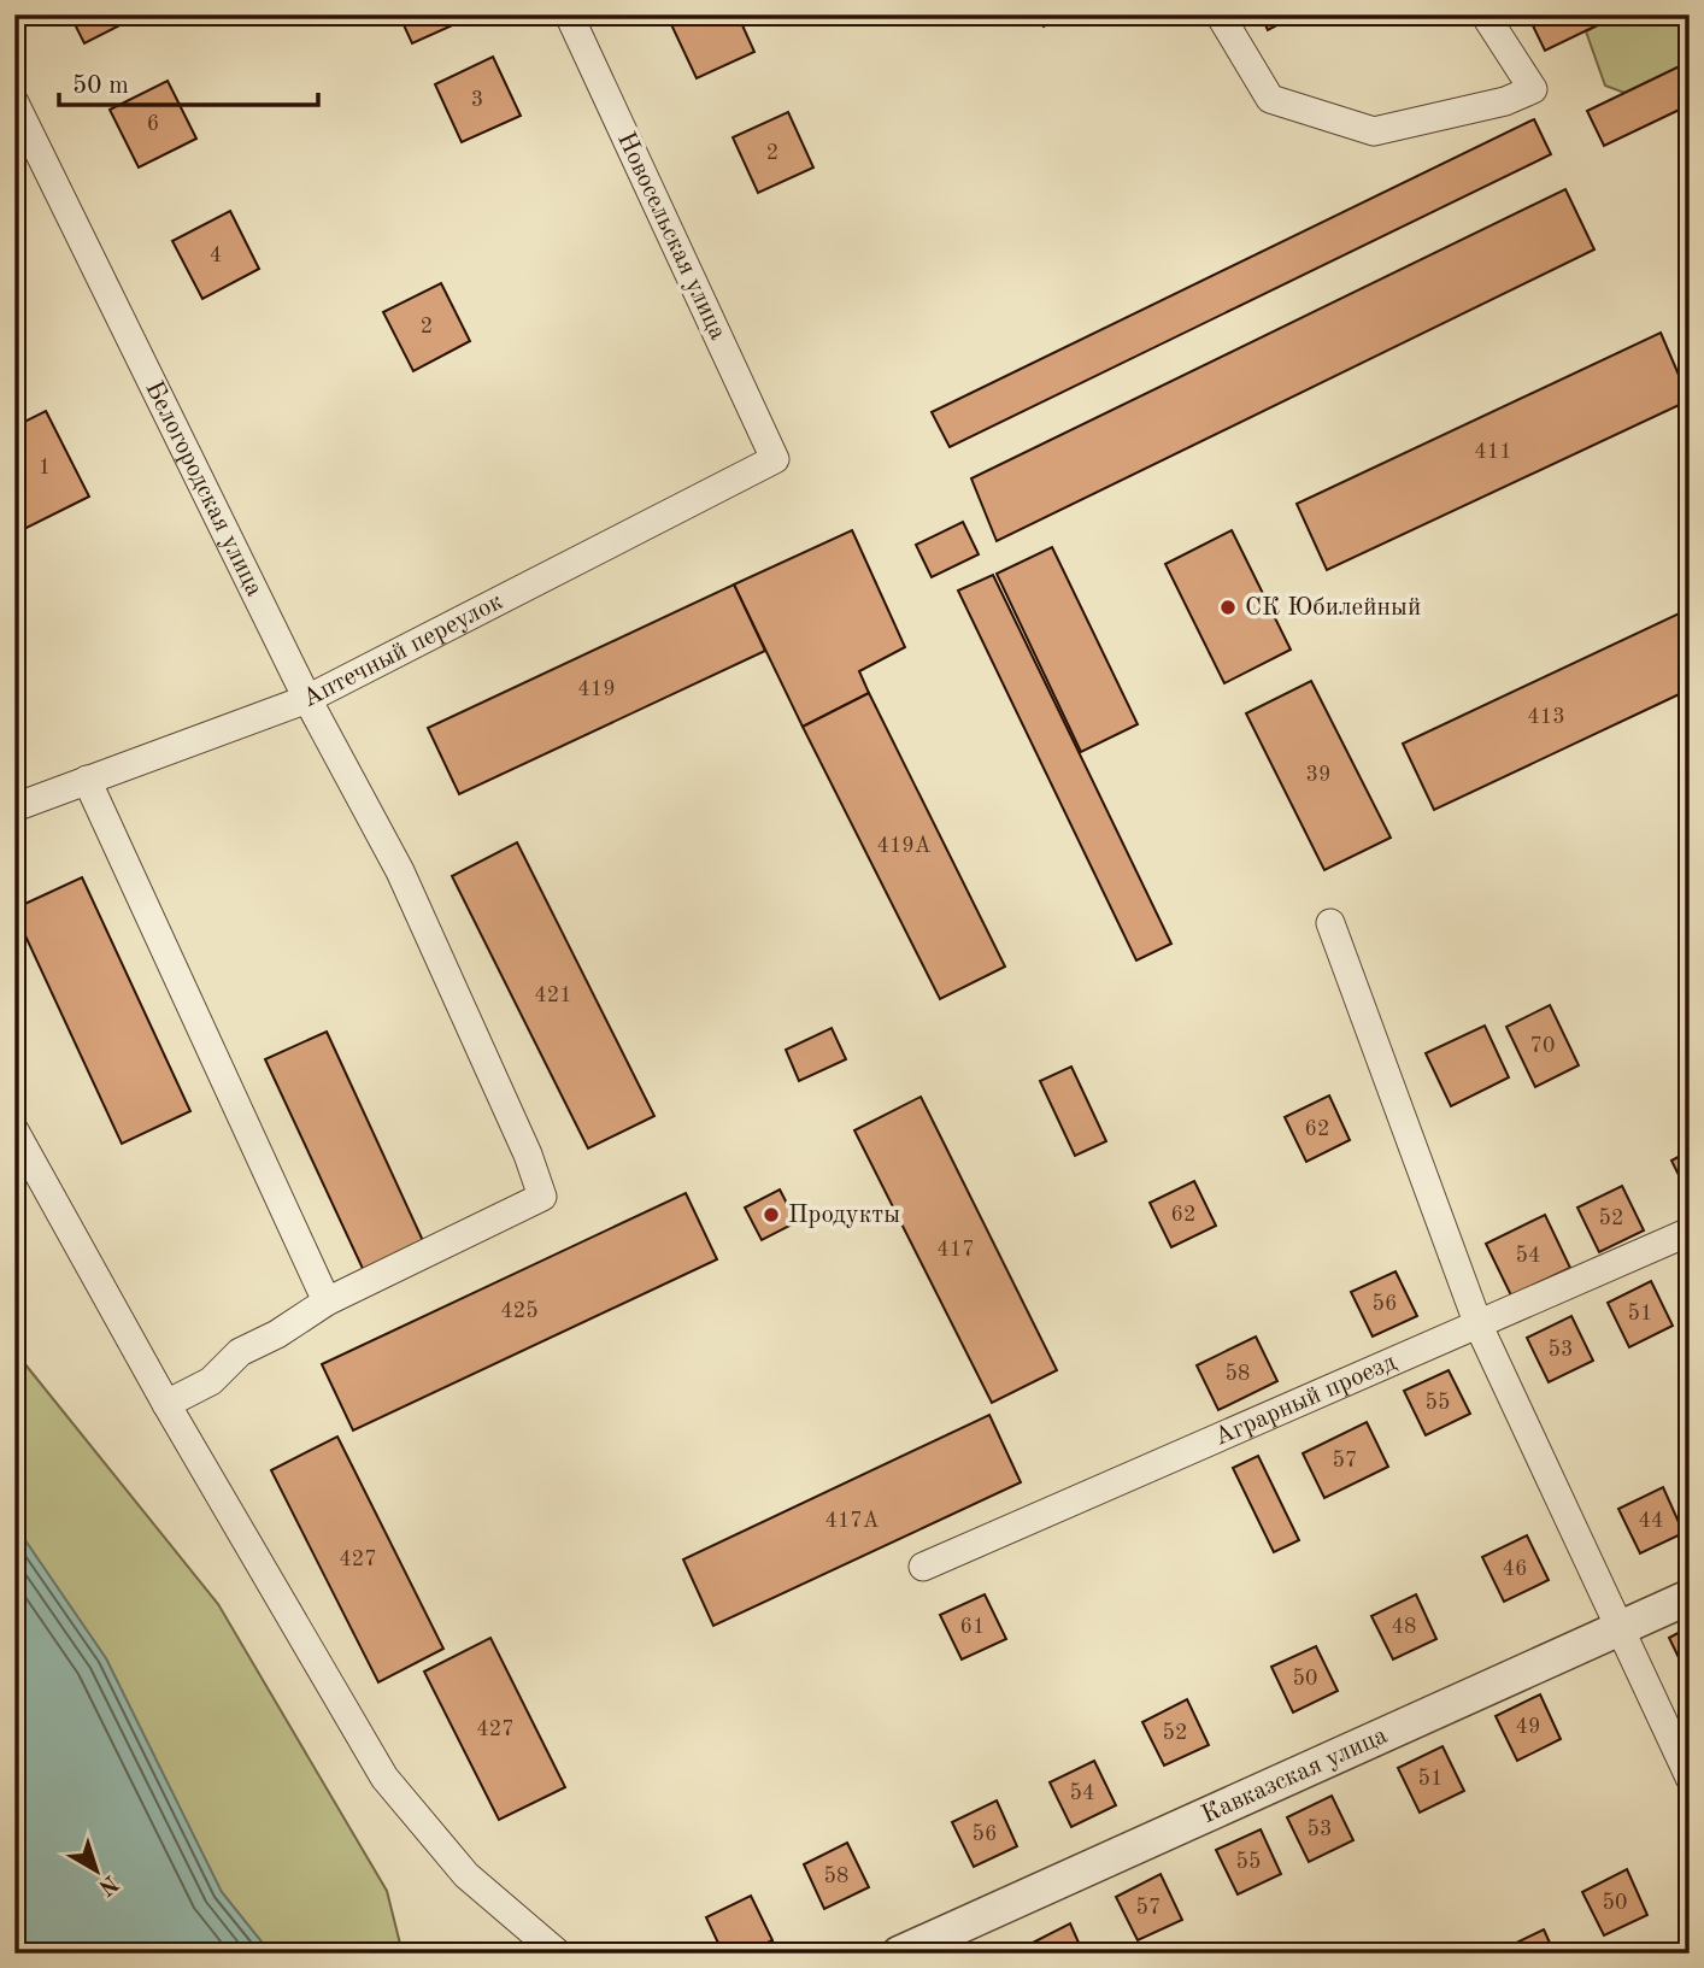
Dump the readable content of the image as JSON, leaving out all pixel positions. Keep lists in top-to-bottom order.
{
  "streets": {
    "street": [
      "Новосельская улица",
      "Белогородская улица",
      "Аптечный переулок",
      "Аграрный проезд",
      "Кавказская улица"
    ]
  },
  "crossings": [
    ["Новосельская улица", "Аптечный переулок"],
    ["Белогородская улица", "Аптечный переулок"]
  ],
  "places": ["СК Юбилейный", "Продукты"],
  "house_numbers": [
    "3",
    "6",
    "2",
    "4",
    "2",
    "411",
    "1",
    "419",
    "413",
    "39",
    "419А",
    "421",
    "70",
    "62",
    "62",
    "52",
    "417",
    "54",
    "56",
    "425",
    "51",
    "53",
    "58",
    "55",
    "57",
    "417А",
    "44",
    "427",
    "46",
    "61",
    "48",
    "50",
    "49",
    "427",
    "52",
    "51",
    "54",
    "53",
    "56",
    "55",
    "58",
    "50",
    "57"
  ],
  "scale_bar": "50 m",
  "north": "bottom right"
}
